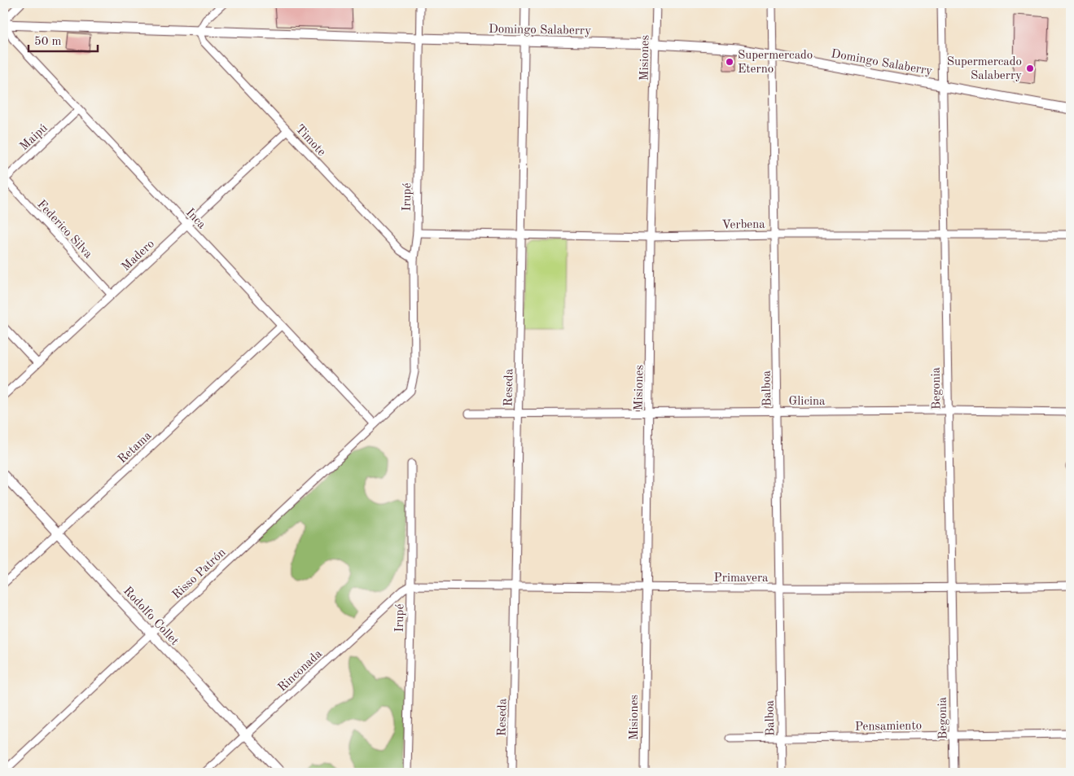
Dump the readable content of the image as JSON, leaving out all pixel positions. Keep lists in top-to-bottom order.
{
  "streets": {
    "street": [
      "Domingo Salaberry",
      "Misiones",
      "Maipú",
      "Timote",
      "Irupé",
      "Inca",
      "Verbena",
      "Federico Silva",
      "Madero",
      "Reseda",
      "Balboa",
      "Begonia",
      "Glicina",
      "Retama",
      "Risso Patrón",
      "Primavera",
      "Rodolfo Collet",
      "Rinconada",
      "Pensamiento"
    ]
  },
  "crossings": [
    ["Domingo Salaberry", "Misiones"],
    ["Domingo Salaberry", "Timote"],
    ["Domingo Salaberry", "Irupé"],
    ["Domingo Salaberry", "Inca"],
    ["Domingo Salaberry", "Reseda"],
    ["Domingo Salaberry", "Balboa"],
    ["Domingo Salaberry", "Begonia"],
    ["Misiones", "Verbena"],
    ["Misiones", "Glicina"],
    ["Misiones", "Primavera"],
    ["Maipú", "Inca"],
    ["Maipú", "Federico Silva"],
    ["Timote", "Irupé"],
    ["Timote", "Madero"],
    ["Irupé", "Verbena"],
    ["Irupé", "Risso Patrón"],
    ["Irupé", "Primavera"],
    ["Irupé", "Rinconada"],
    ["Inca", "Madero"],
    ["Inca", "Retama"],
    ["Inca", "Risso Patrón"],
    ["Verbena", "Reseda"],
    ["Verbena", "Balboa"],
    ["Verbena", "Begonia"],
    ["Federico Silva", "Madero"],
    ["Reseda", "Glicina"],
    ["Reseda", "Primavera"],
    ["Balboa", "Glicina"],
    ["Balboa", "Primavera"],
    ["Balboa", "Pensamiento"],
    ["Begonia", "Glicina"],
    ["Begonia", "Primavera"],
    ["Begonia", "Pensamiento"],
    ["Retama", "Rodolfo Collet"],
    ["Risso Patrón", "Rodolfo Collet"],
    ["Primavera", "Rinconada"],
    ["Rodolfo Collet", "Rinconada"]
  ],
  "places": ["Supermercado Eterno", "Supermercado Salaberry"],
  "scale_bar": "50 m"
}
